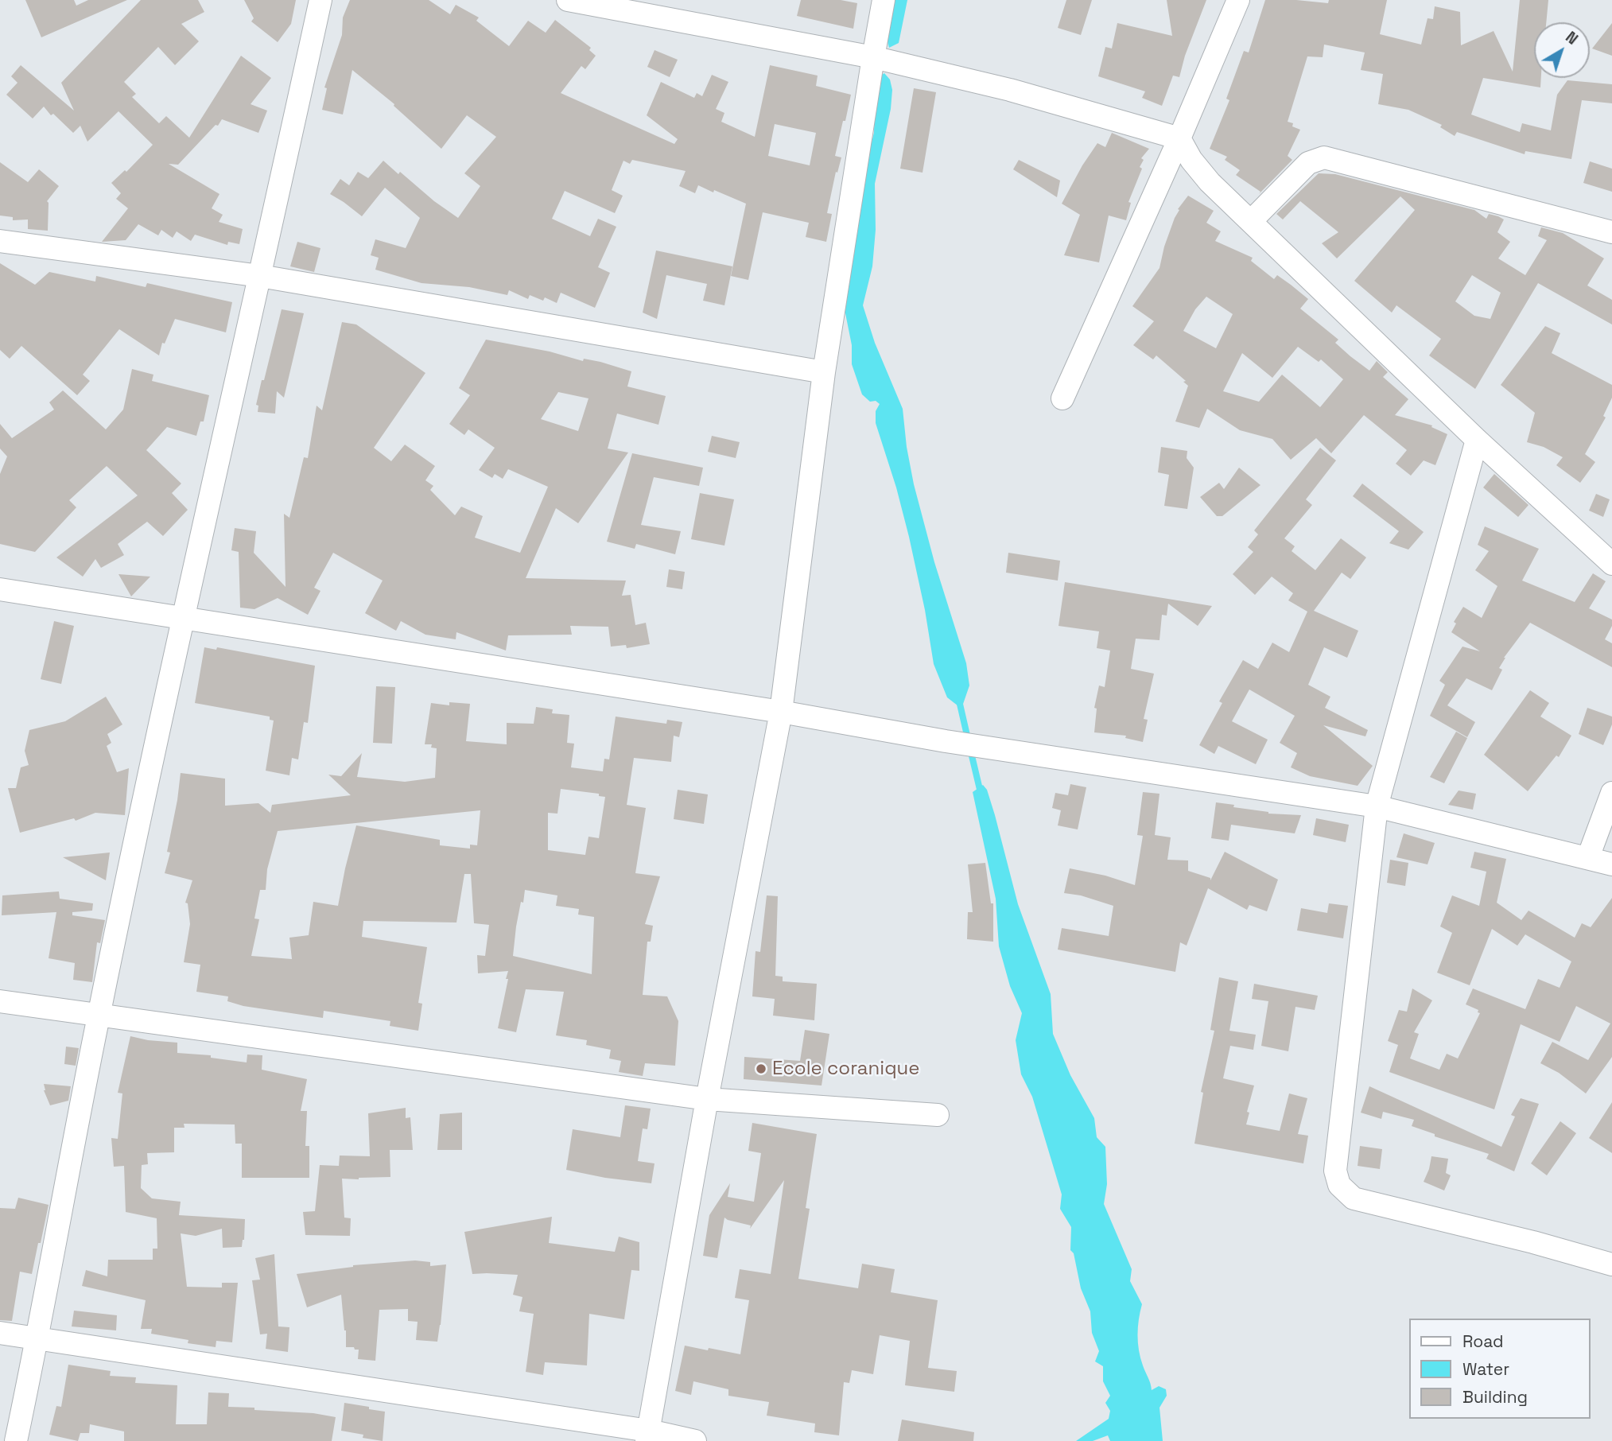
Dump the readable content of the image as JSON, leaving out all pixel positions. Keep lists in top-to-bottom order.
{
  "places": ["Ecole coranique"],
  "legend": ["Road", "Water", "Building"],
  "north": "top right"
}
